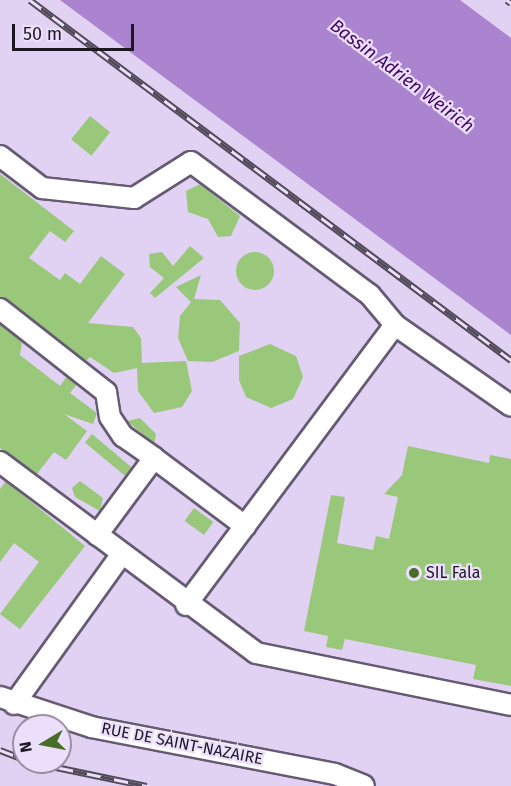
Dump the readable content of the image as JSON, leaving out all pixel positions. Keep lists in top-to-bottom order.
{
  "streets": {
    "street": ["RUE DE SAINT-NAZAIRE"]
  },
  "water": ["Bassin Adrien Weirich"],
  "places": ["SIL Fala"],
  "scale_bar": "50 m",
  "north": "left"
}
